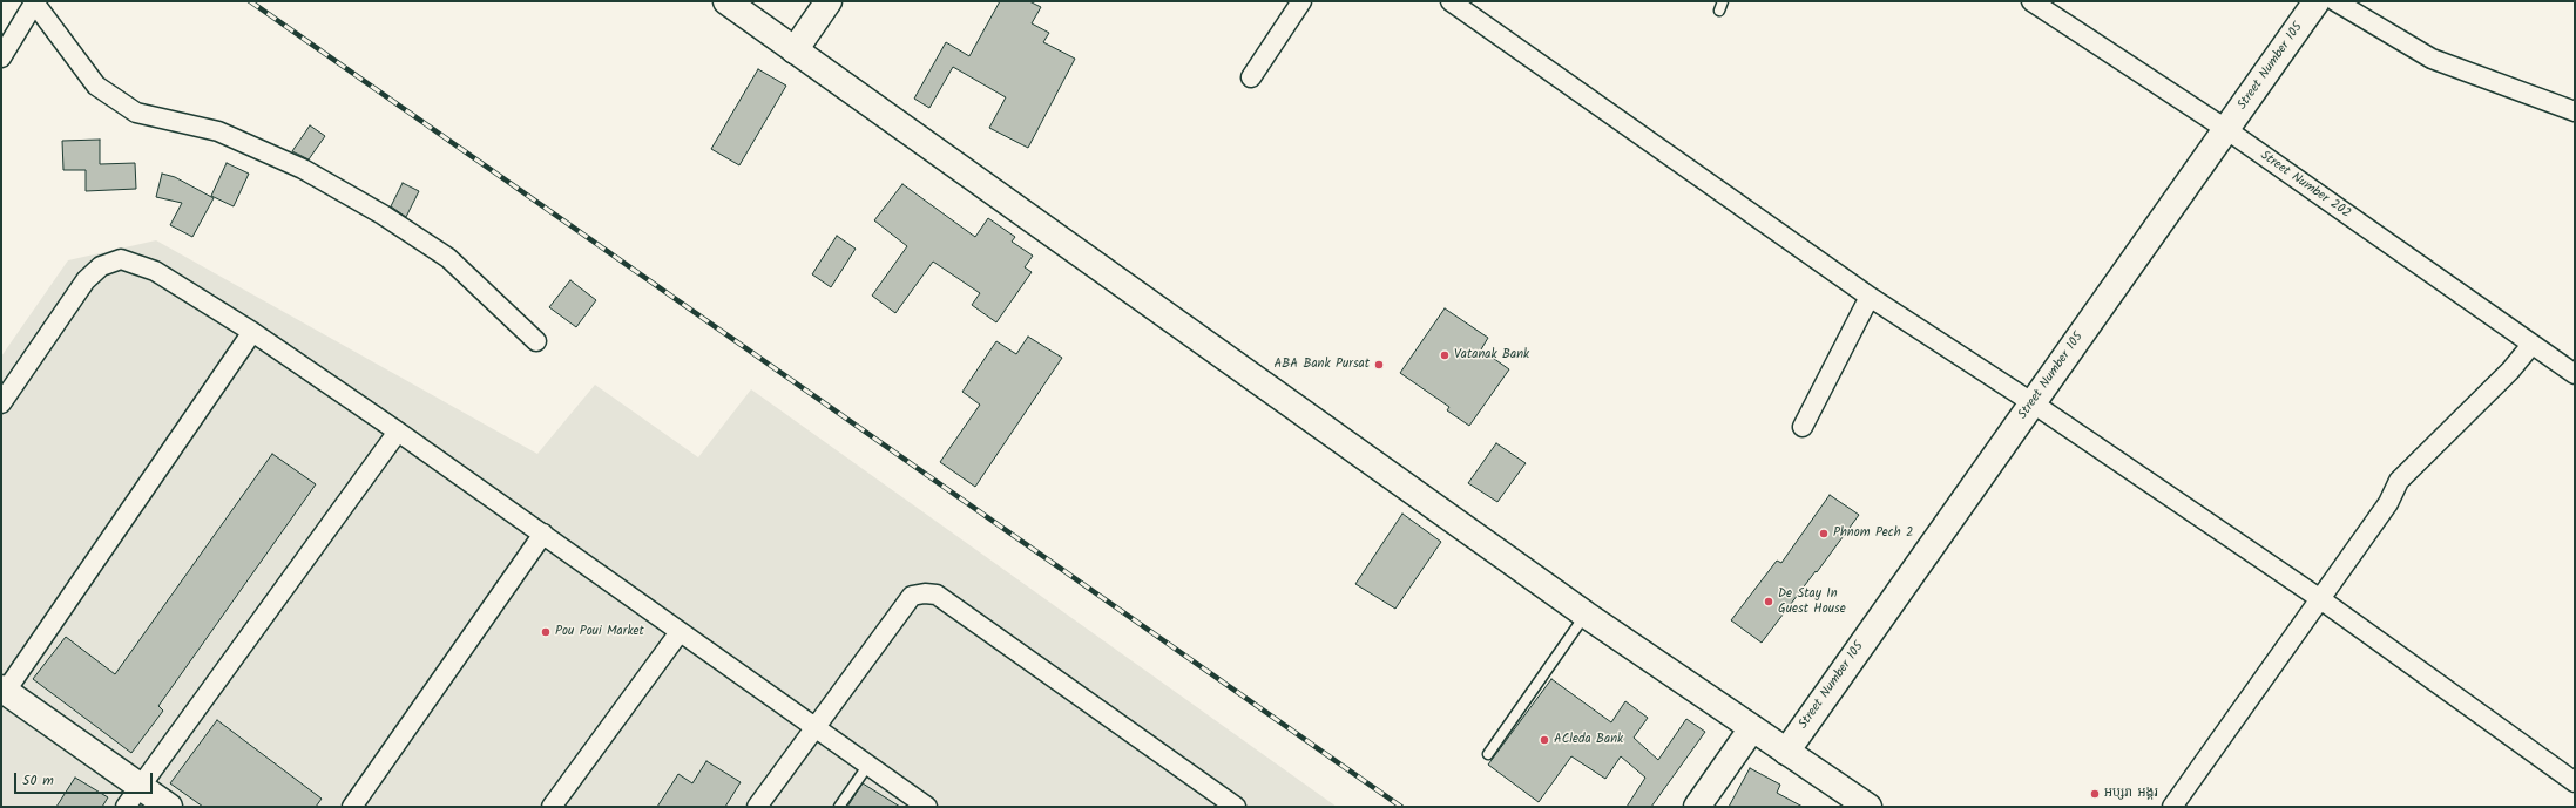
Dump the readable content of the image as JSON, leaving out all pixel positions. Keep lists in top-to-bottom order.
{
  "streets": {
    "main road": ["Street Number 105"],
    "street": ["Street Number 202"]
  },
  "crossings": [
    ["Street Number 105", "Street Number 202"]
  ],
  "places": [
    "Vatanak Bank",
    "ABA Bank Pursat",
    "Phnom Pech 2",
    "De Stay In Guest House",
    "Pou Poui Market",
    "ACleda Bank",
    "អប្សរា អង្គរ"
  ],
  "scale_bar": "50 m"
}
